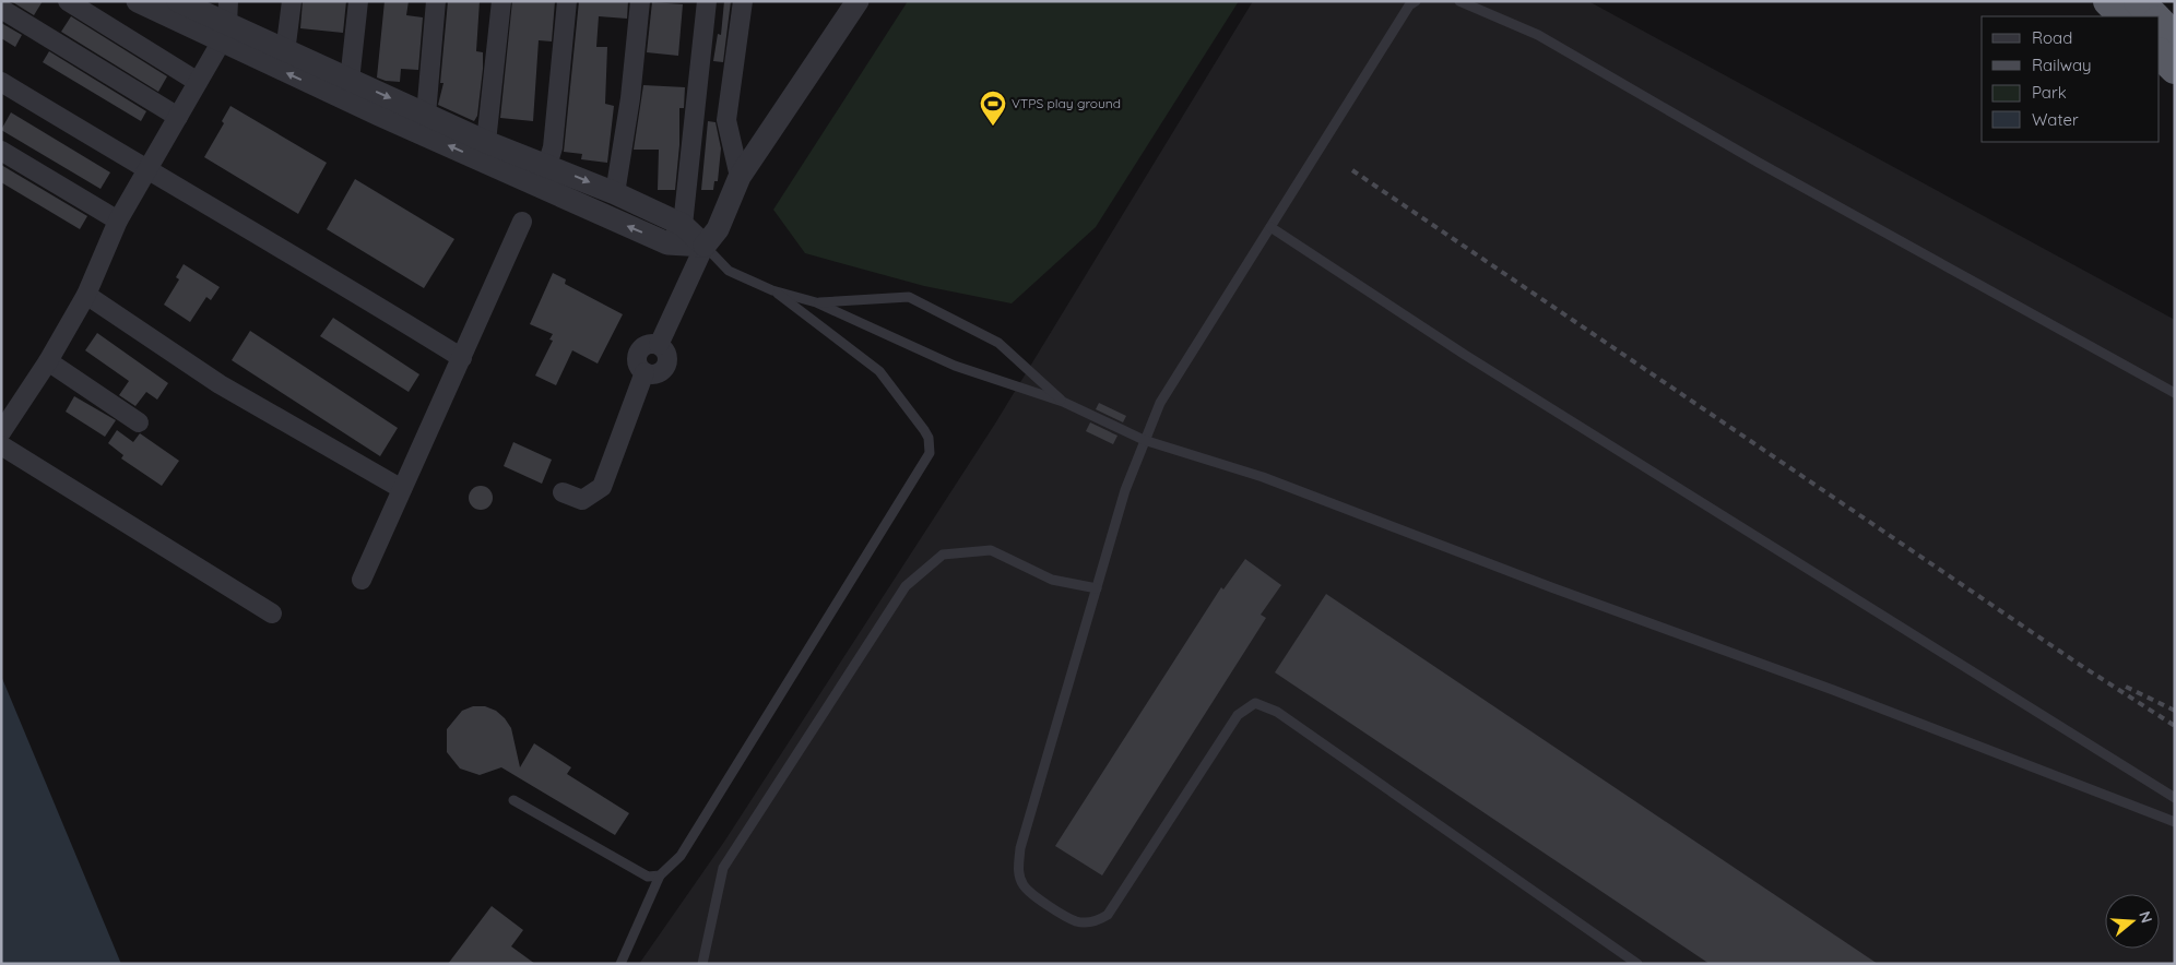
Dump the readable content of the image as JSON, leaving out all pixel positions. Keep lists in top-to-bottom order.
{
  "places": {
    "sports": ["VTPS play ground"]
  },
  "legend": [
    "Road",
    "Railway",
    "Park",
    "Water"
  ],
  "north": "right"
}
